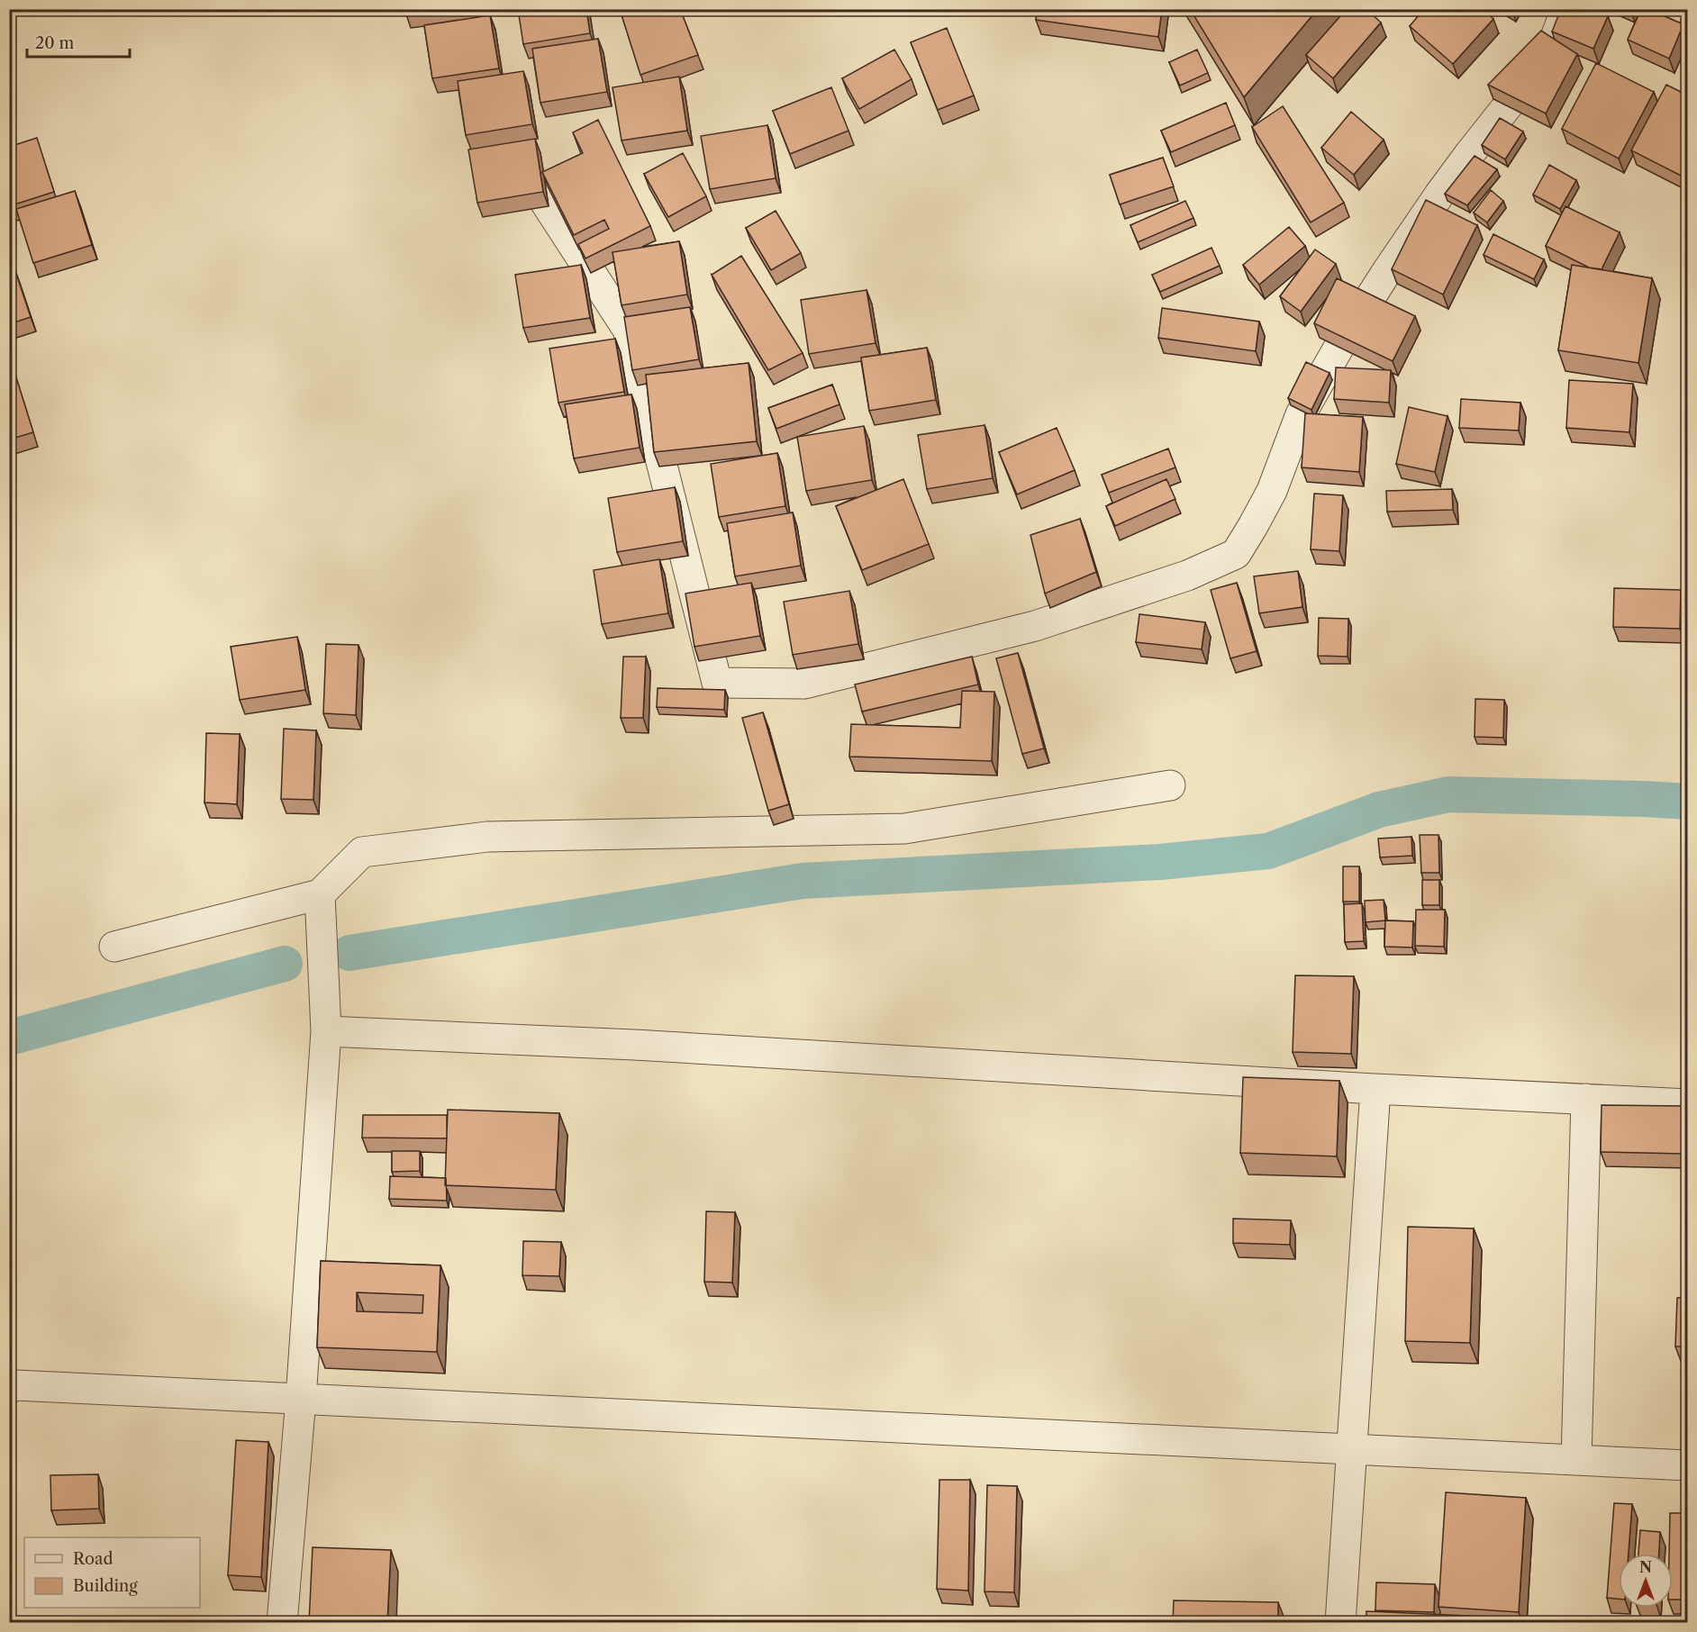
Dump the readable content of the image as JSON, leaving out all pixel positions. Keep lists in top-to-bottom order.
{
  "legend": ["Road", "Building"],
  "scale_bar": "20 m",
  "north": "top"
}
